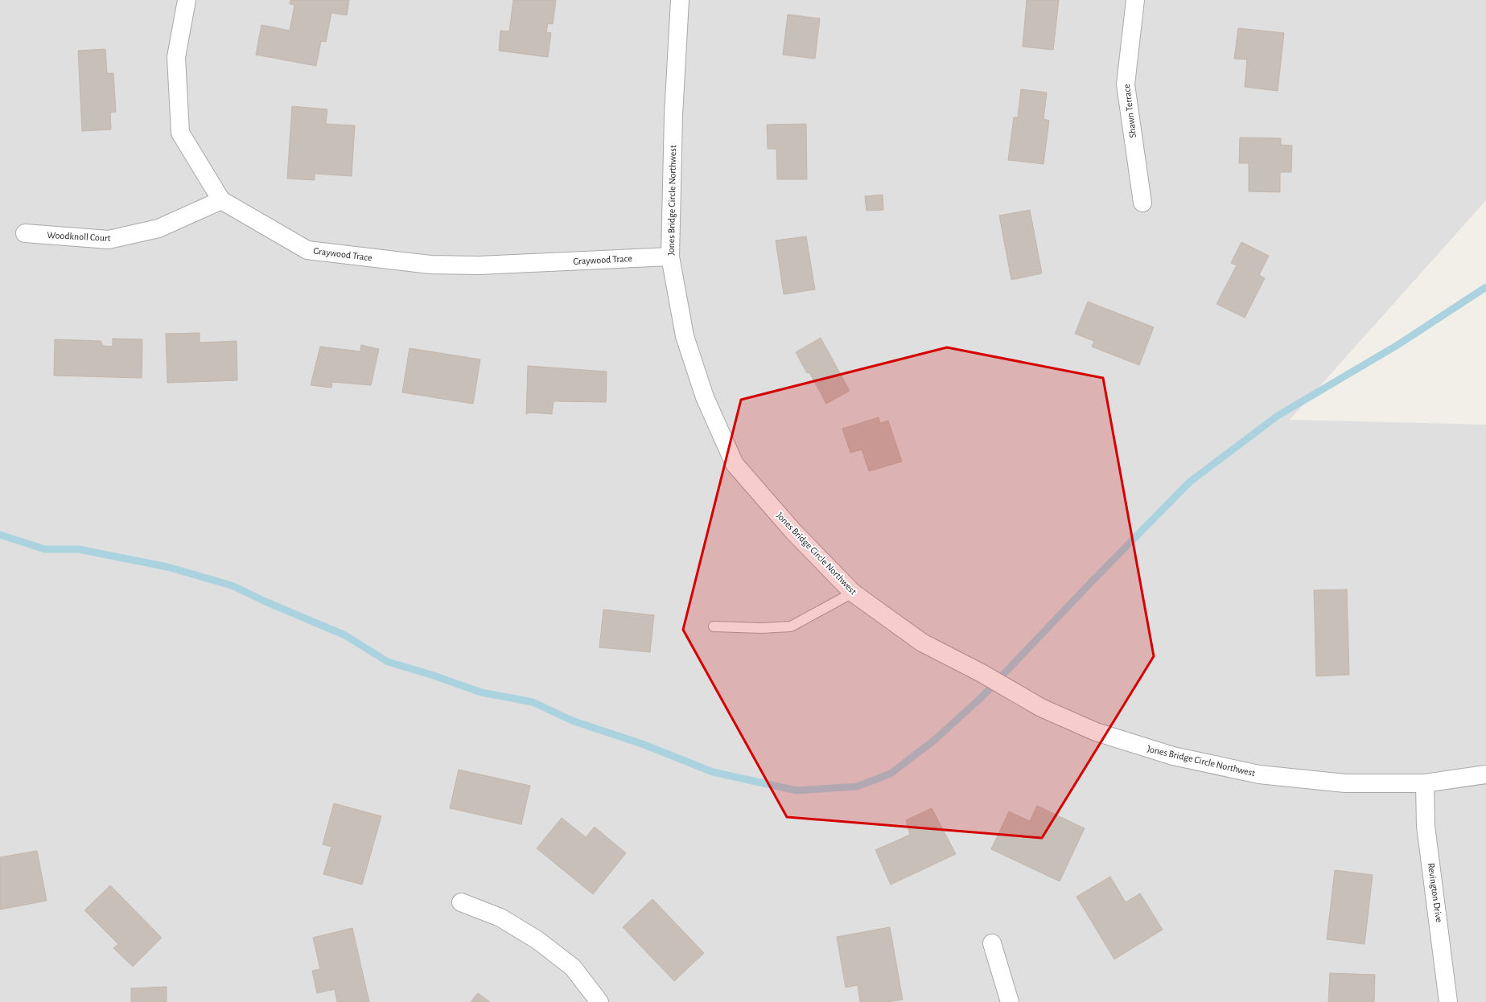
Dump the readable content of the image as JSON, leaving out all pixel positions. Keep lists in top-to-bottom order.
{
  "streets": {
    "street": [
      "Shawn Terrace",
      "Jones Bridge Circle Northwest",
      "Woodknoll Court",
      "Graywood Trace",
      "Revington Drive"
    ]
  },
  "crossings": [
    ["Jones Bridge Circle Northwest", "Graywood Trace"],
    ["Jones Bridge Circle Northwest", "Revington Drive"],
    ["Woodknoll Court", "Graywood Trace"]
  ]
}
